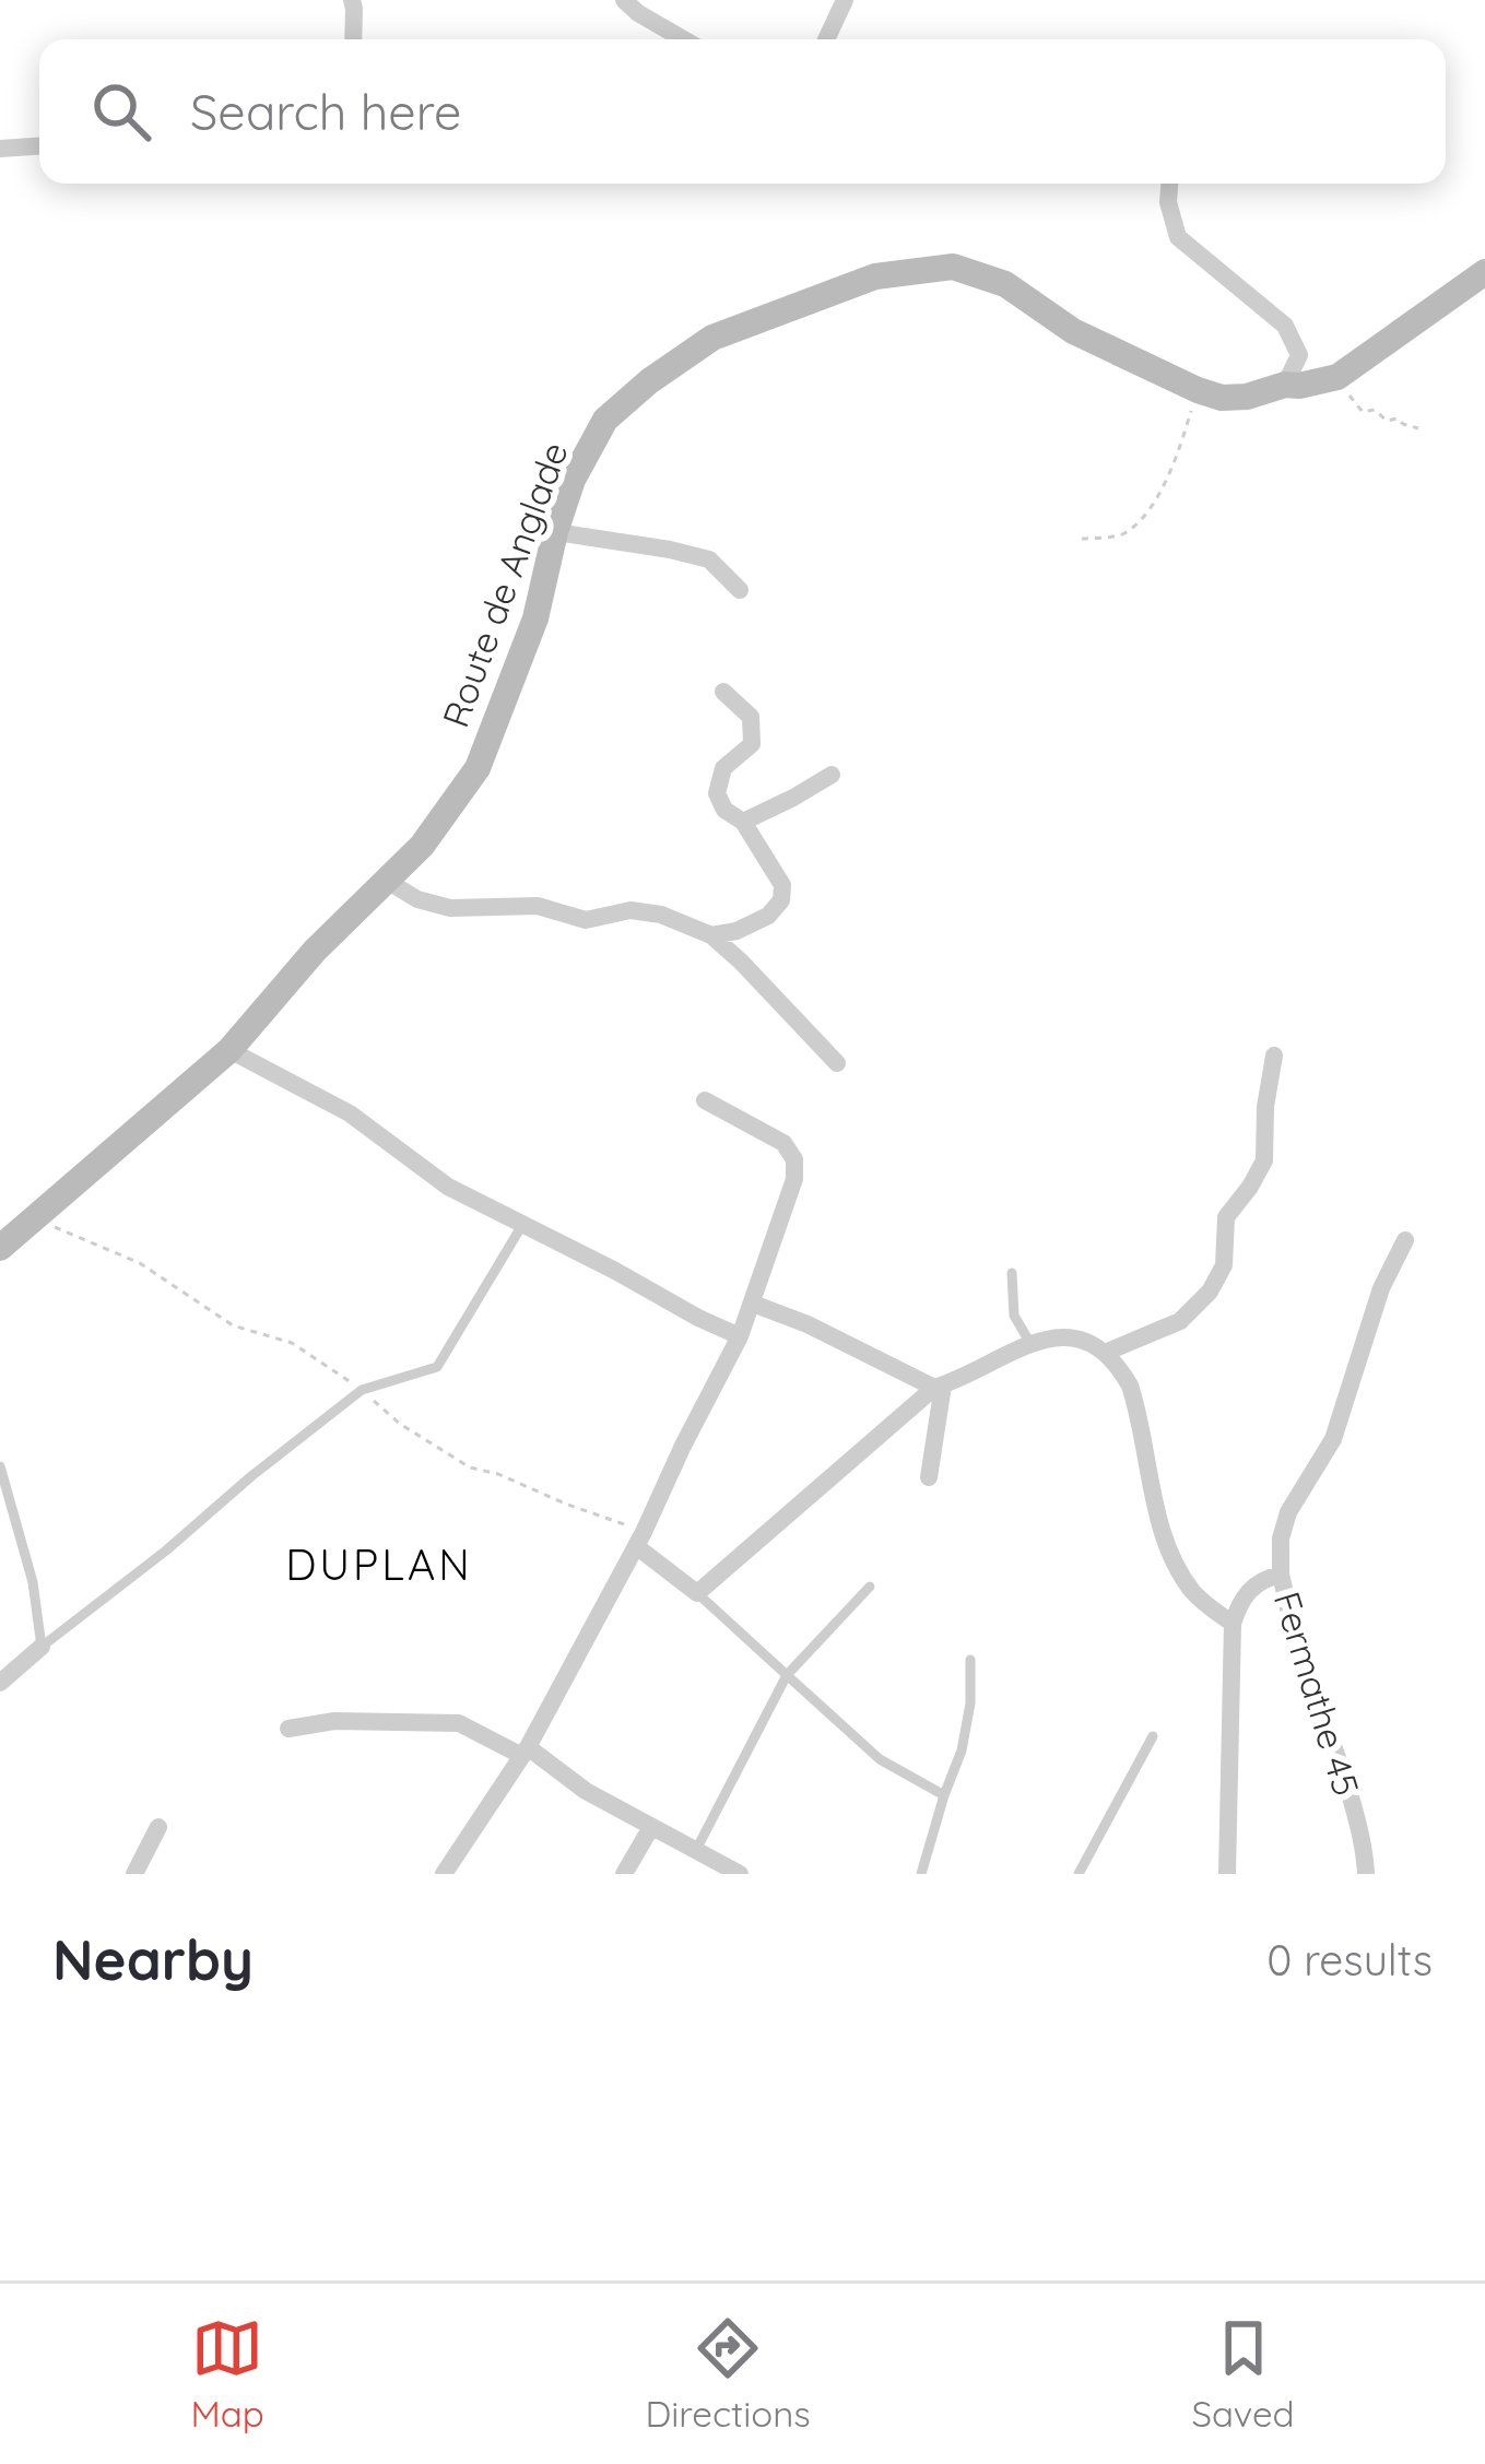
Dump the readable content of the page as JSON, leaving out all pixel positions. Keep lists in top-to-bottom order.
{
  "streets": {
    "street": ["Route de Anglade", "Fermathe 45"]
  },
  "districts": ["DUPLAN"],
  "page": {
    "search": "Search here",
    "heading": ["Nearby", "0 results"],
    "nav": ["Map", "Directions", "Saved"]
  }
}
